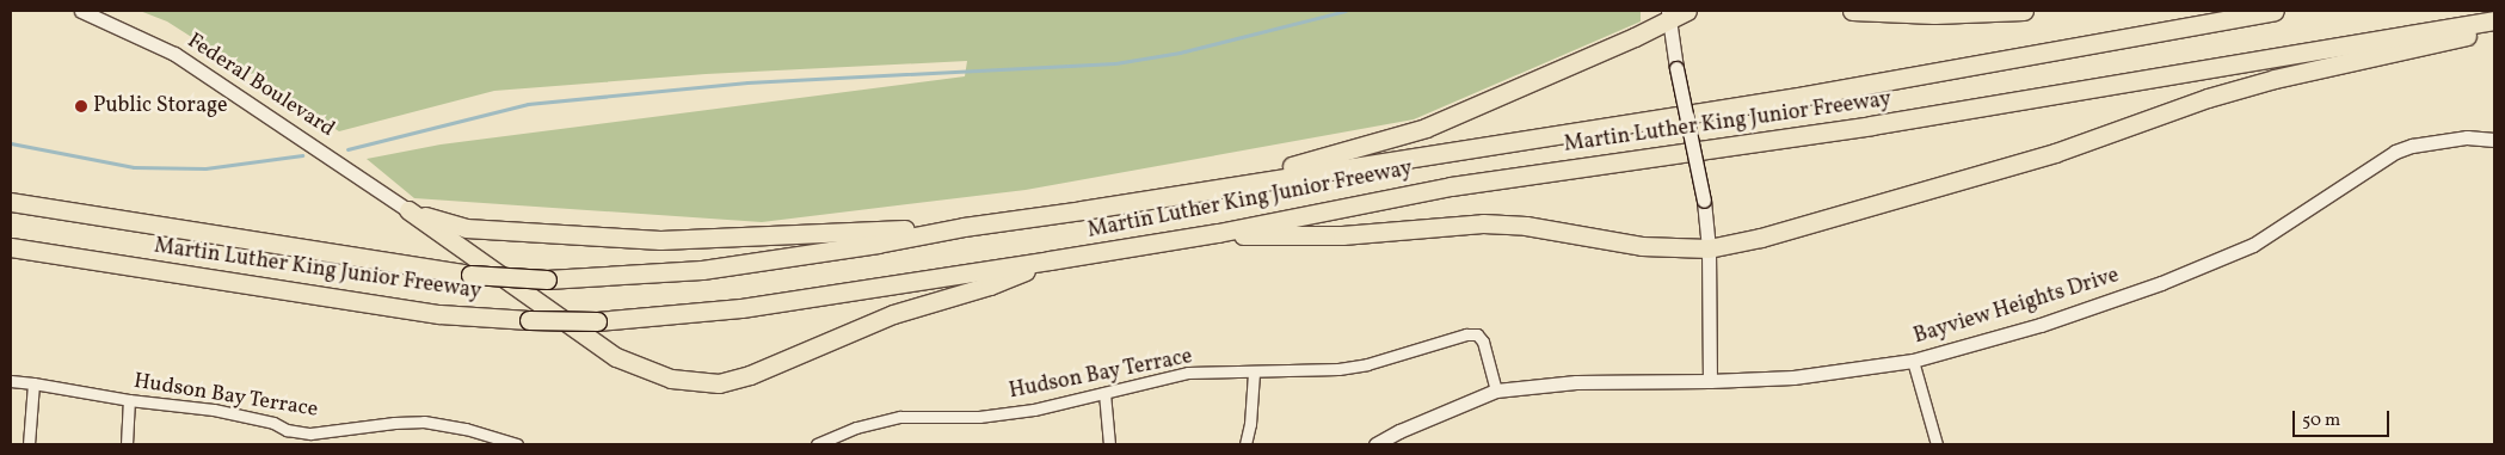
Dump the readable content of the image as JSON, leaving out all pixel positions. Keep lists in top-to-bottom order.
{
  "streets": {
    "highway": ["Martin Luther King Junior Freeway"],
    "main road": ["Federal Boulevard", "Bayview Heights Drive"],
    "street": ["Hudson Bay Terrace"]
  },
  "crossings": [
    ["Bayview Heights Drive", "Hudson Bay Terrace"]
  ],
  "places": ["Public Storage"],
  "scale_bar": "50 m"
}
